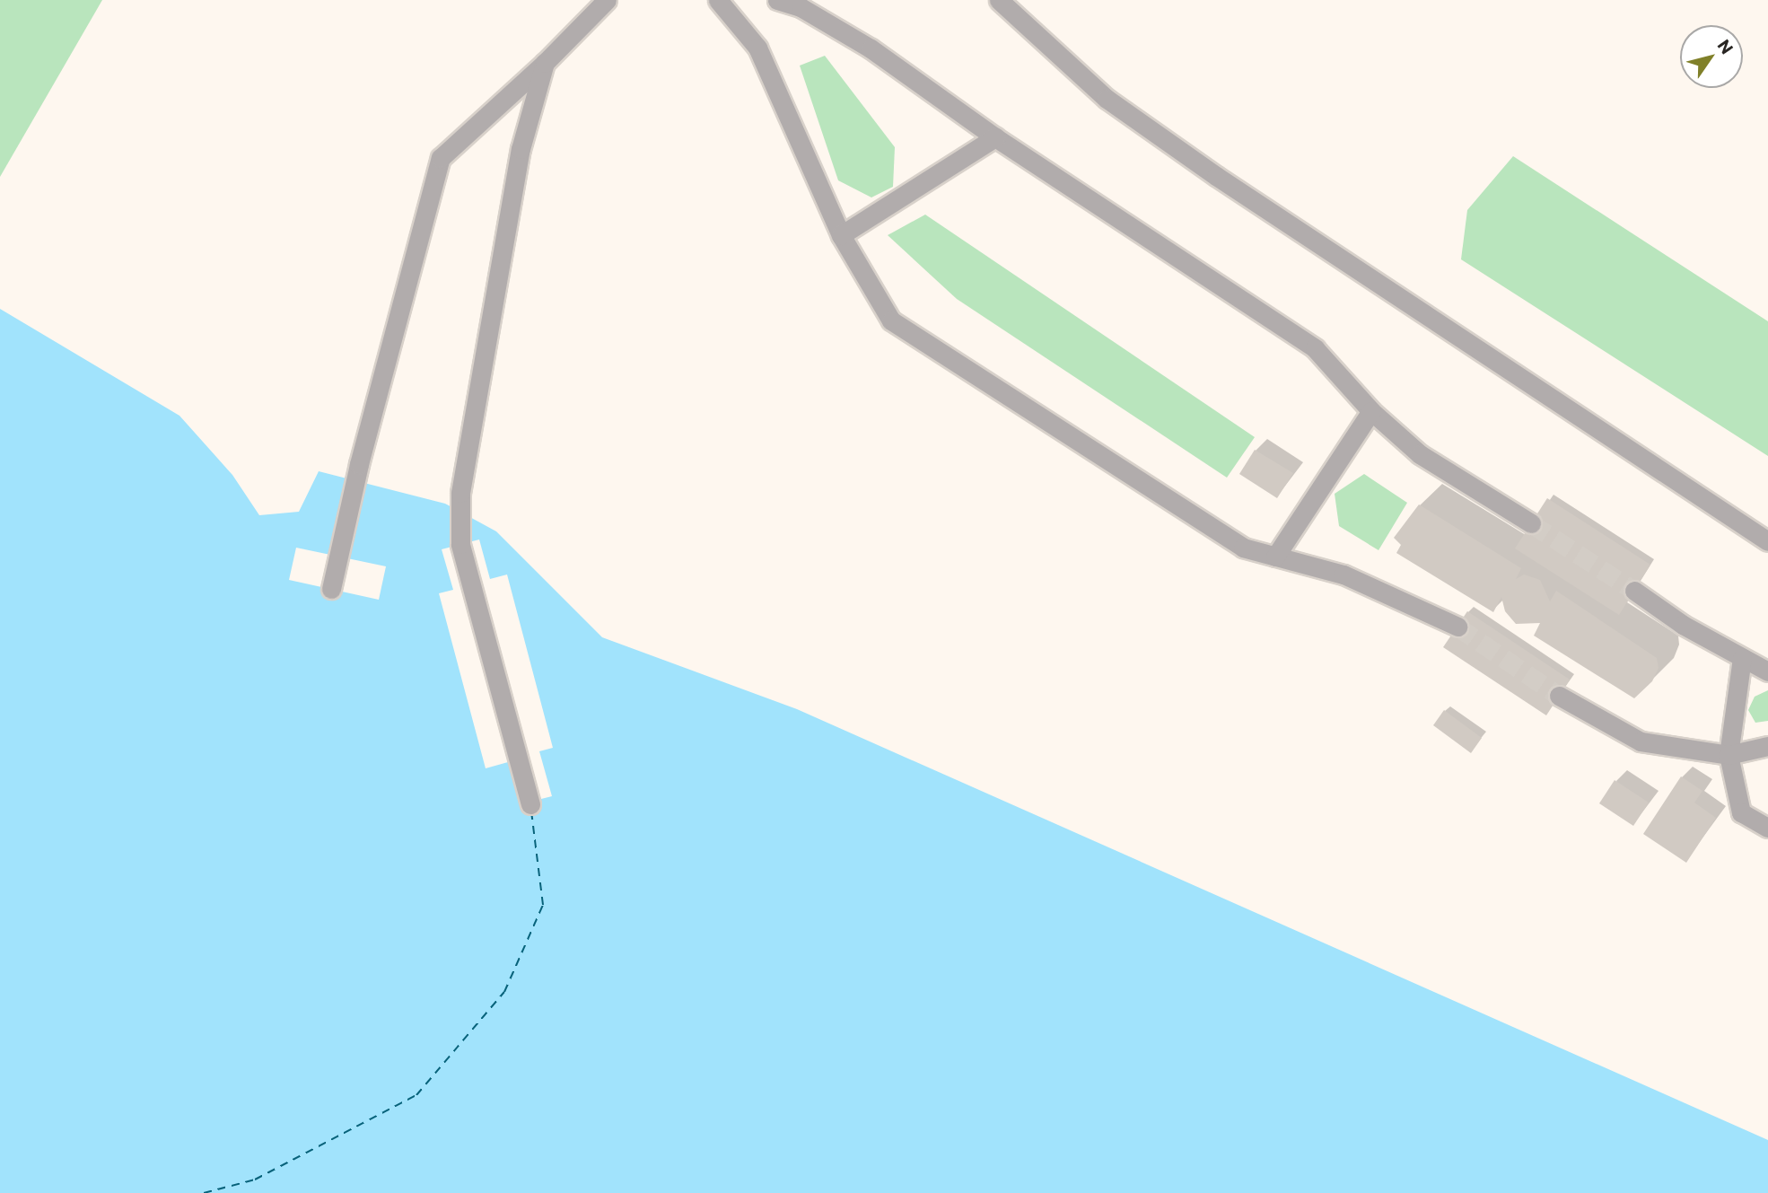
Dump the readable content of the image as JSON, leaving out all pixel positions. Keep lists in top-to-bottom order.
{
  "north": "top right"
}
